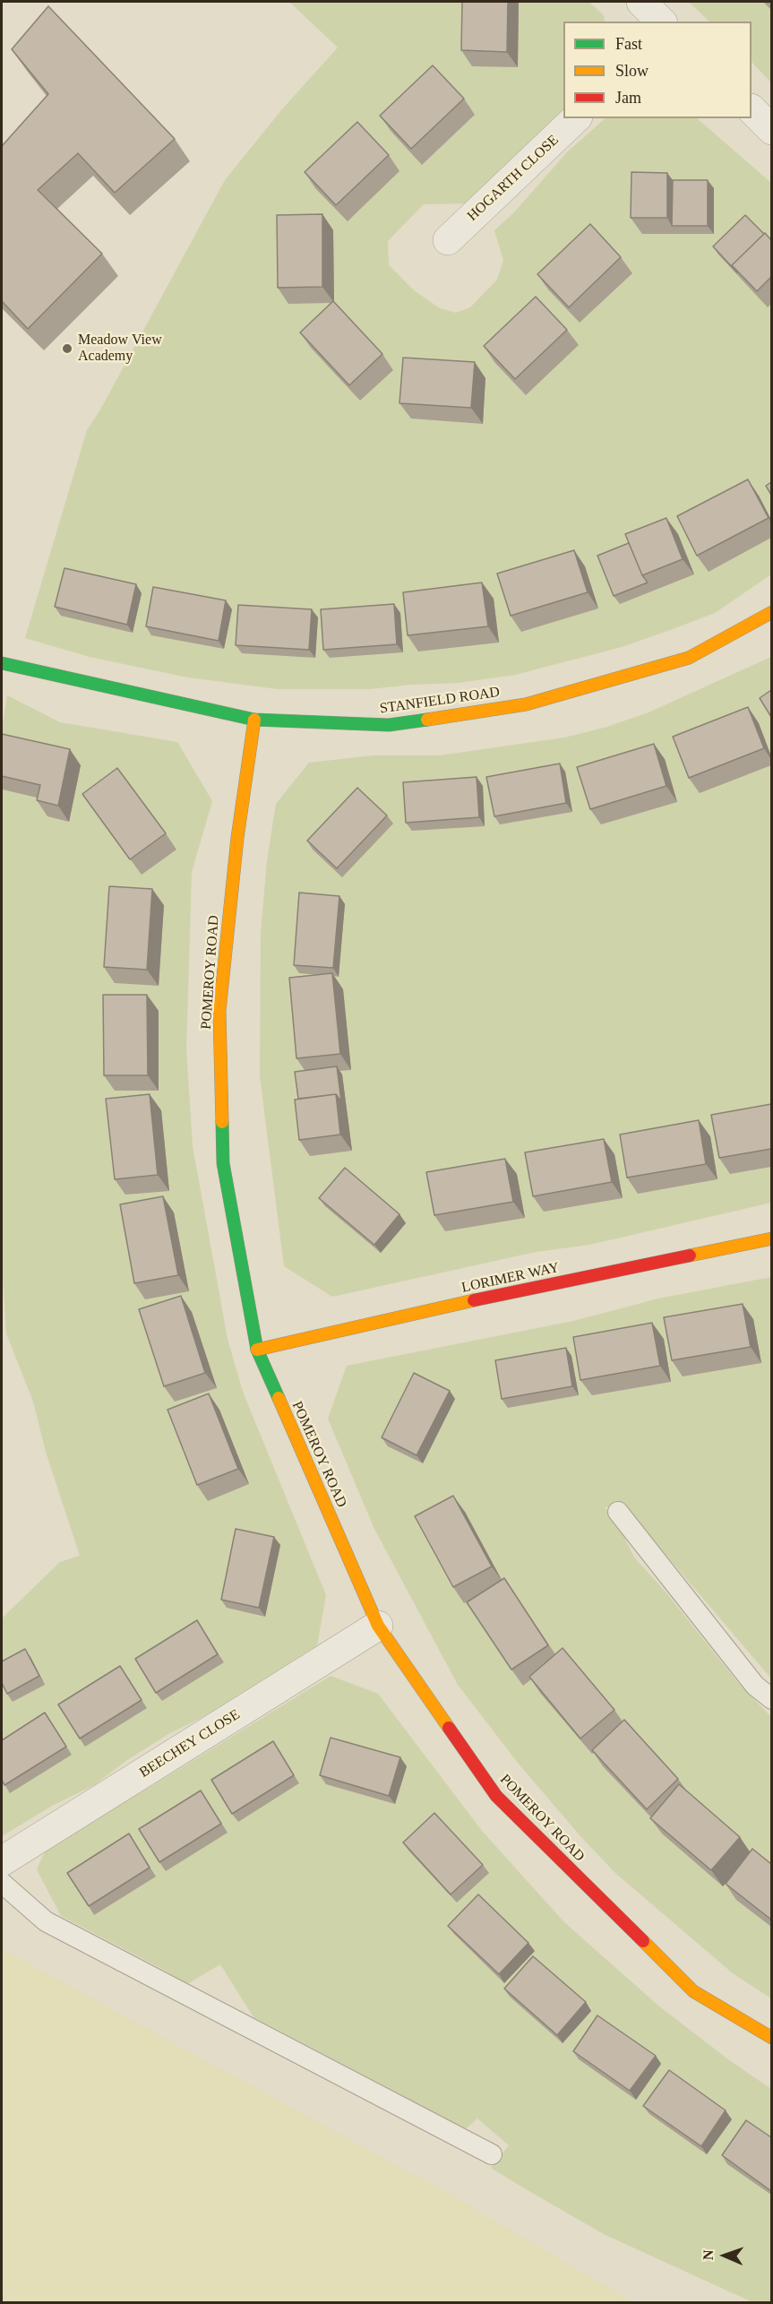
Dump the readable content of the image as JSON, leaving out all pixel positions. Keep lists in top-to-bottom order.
{
  "streets": {
    "street": [
      "HOGARTH CLOSE",
      "STANFIELD ROAD",
      "POMEROY ROAD",
      "LORIMER WAY",
      "BEECHEY CLOSE"
    ]
  },
  "crossings": [
    ["STANFIELD ROAD", "POMEROY ROAD"],
    ["POMEROY ROAD", "LORIMER WAY"],
    ["POMEROY ROAD", "BEECHEY CLOSE"]
  ],
  "places": ["Meadow View Academy"],
  "legend": ["Fast", "Slow", "Jam"],
  "north": "left"
}
